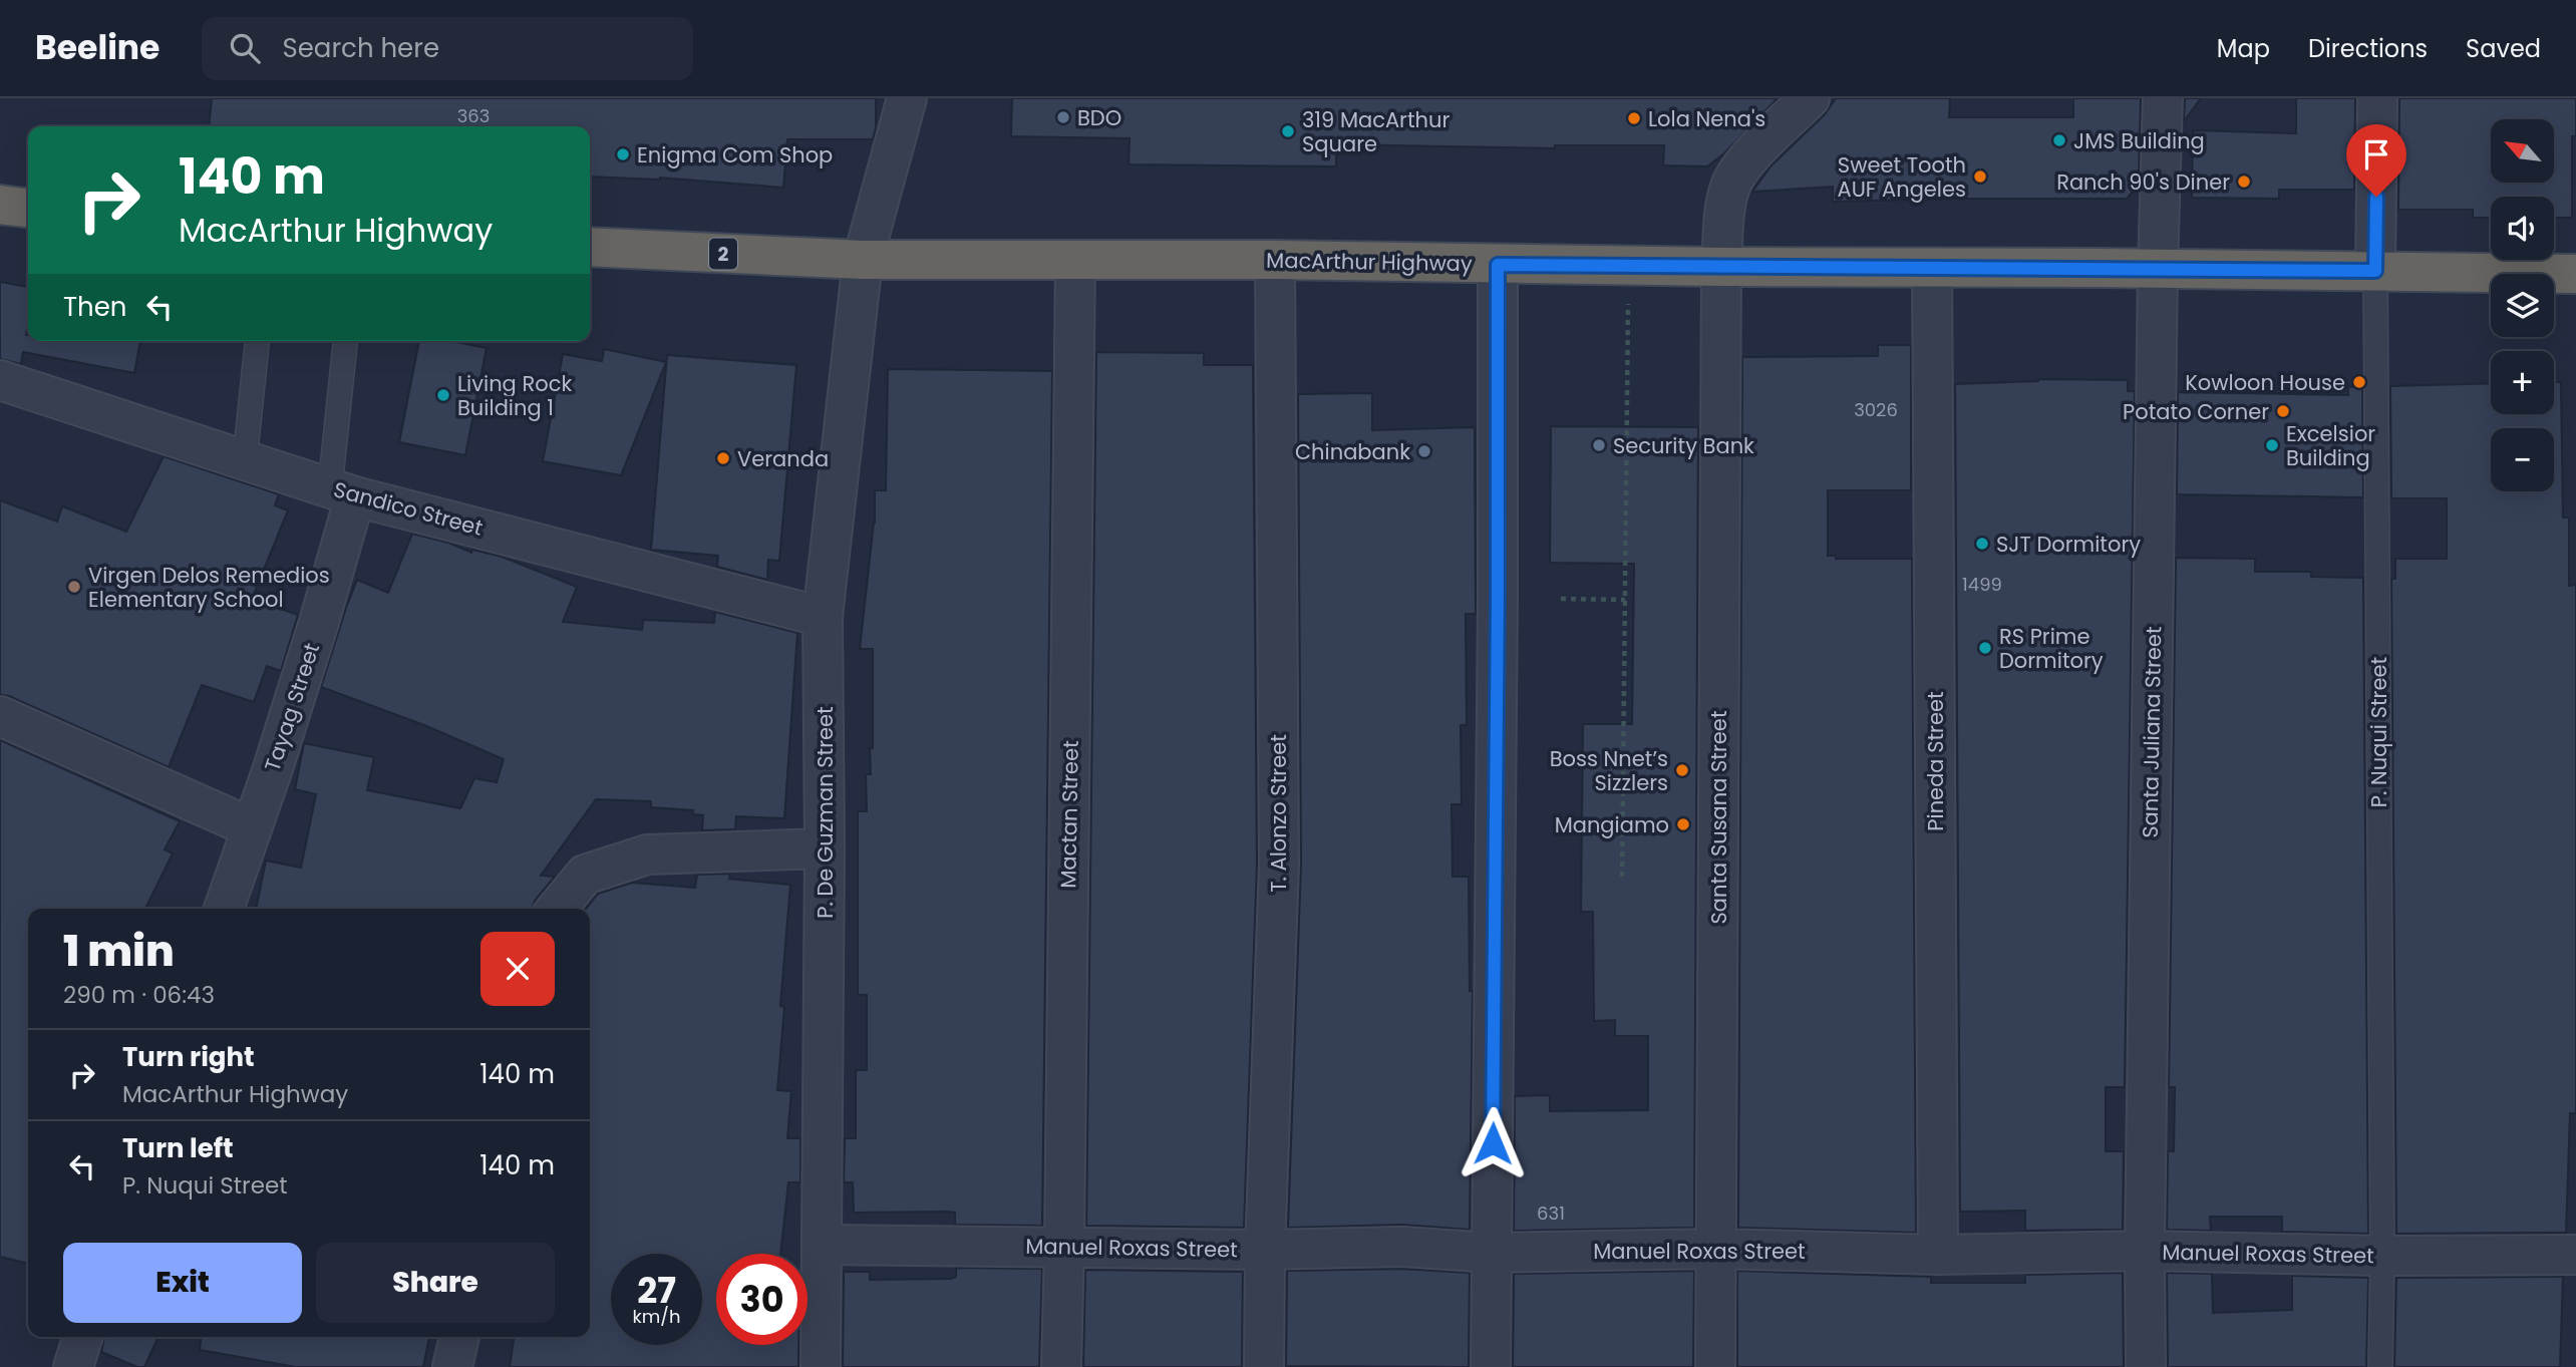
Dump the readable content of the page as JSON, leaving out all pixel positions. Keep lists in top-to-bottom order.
{
  "streets": {
    "highway": ["2", "MacArthur Highway"],
    "street": [
      "Sandico Street",
      "Tayag Street",
      "Santa Juliana Street",
      "P. Nuqui Street",
      "Pineda Street",
      "P. De Guzman Street",
      "T. Alonzo Street",
      "Mactan Street",
      "Santa Susana Street",
      "Manuel Roxas Street"
    ]
  },
  "crossings": [
    ["MacArthur Highway", "Santa Juliana Street"],
    ["MacArthur Highway", "P. Nuqui Street"],
    ["MacArthur Highway", "Pineda Street"],
    ["MacArthur Highway", "P. De Guzman Street"],
    ["MacArthur Highway", "T. Alonzo Street"],
    ["MacArthur Highway", "Mactan Street"],
    ["MacArthur Highway", "Santa Susana Street"],
    ["Sandico Street", "Tayag Street"],
    ["Sandico Street", "P. De Guzman Street"],
    ["Santa Juliana Street", "Manuel Roxas Street"],
    ["P. Nuqui Street", "Manuel Roxas Street"],
    ["Pineda Street", "Manuel Roxas Street"],
    ["P. De Guzman Street", "Manuel Roxas Street"],
    ["T. Alonzo Street", "Manuel Roxas Street"],
    ["Mactan Street", "Manuel Roxas Street"],
    ["Santa Susana Street", "Manuel Roxas Street"]
  ],
  "places": [
    "BDO",
    "Lola Nena's",
    "319 MacArthur Square",
    "JMS Building",
    "Enigma Com Shop",
    "Sweet Tooth AUF Angeles",
    "Ranch 90's Diner",
    "Kowloon House",
    "Living Rock Building 1",
    "Potato Corner",
    "Security Bank",
    "Excelsior Building",
    "Chinabank",
    "Veranda",
    "SJT Dormitory",
    "Virgen Delos Remedios Elementary School",
    "RS Prime Dormitory",
    "Boss Nnet’s Sizzlers",
    "Mangiamo"
  ],
  "house_numbers": [
    "363",
    "3026",
    "1499",
    "631"
  ],
  "north": "top left",
  "page": {
    "header": "Beeline",
    "search": "Search here",
    "nav": ["Map", "Directions", "Saved"],
    "map_buttons": ["+", "−"],
    "turn": ["140 m", "MacArthur Highway"],
    "then": "Then",
    "heading": ["1 min", "290 m · 06:43"],
    "list": [
      {
        "name": "Turn right",
        "note": "MacArthur Highway",
        "value": "140 m"
      },
      {
        "name": "Turn left",
        "note": "P. Nuqui Street",
        "value": "140 m"
      }
    ],
    "buttons": ["Exit", "Share"],
    "speed": "27 km/h",
    "limit": "30"
  }
}
